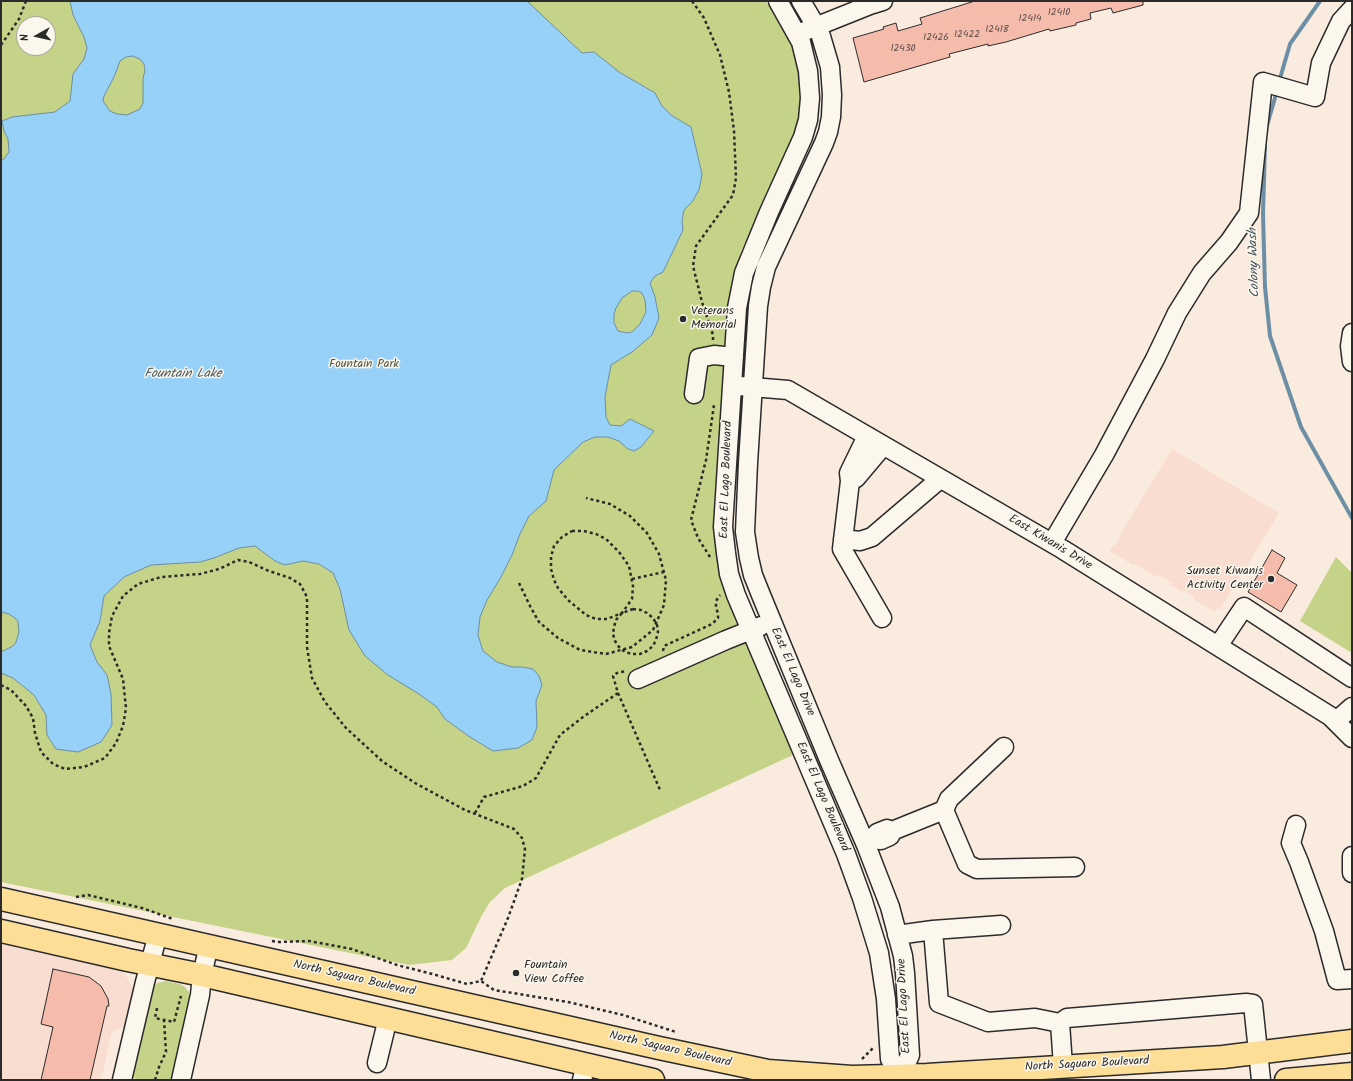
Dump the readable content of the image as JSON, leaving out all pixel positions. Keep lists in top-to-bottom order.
{
  "streets": {
    "main road": ["North Saguaro Boulevard"],
    "street": ["East El Lago Boulevard", "East Kiwanis Drive", "East El Lago Drive"]
  },
  "crossings": [
    ["East El Lago Boulevard", "East Kiwanis Drive"],
    ["East El Lago Boulevard", "East El Lago Drive"],
    ["East El Lago Drive", "North Saguaro Boulevard"]
  ],
  "water": ["Colony Wash", "Fountain Lake"],
  "parks": ["Fountain Park"],
  "places": ["Veterans Memorial", "Sunset Kiwanis Activity Center", "Fountain View Coffee"],
  "house_numbers": [
    "12410",
    "12414",
    "12418",
    "12422",
    "12426",
    "12430"
  ],
  "north": "left"
}
